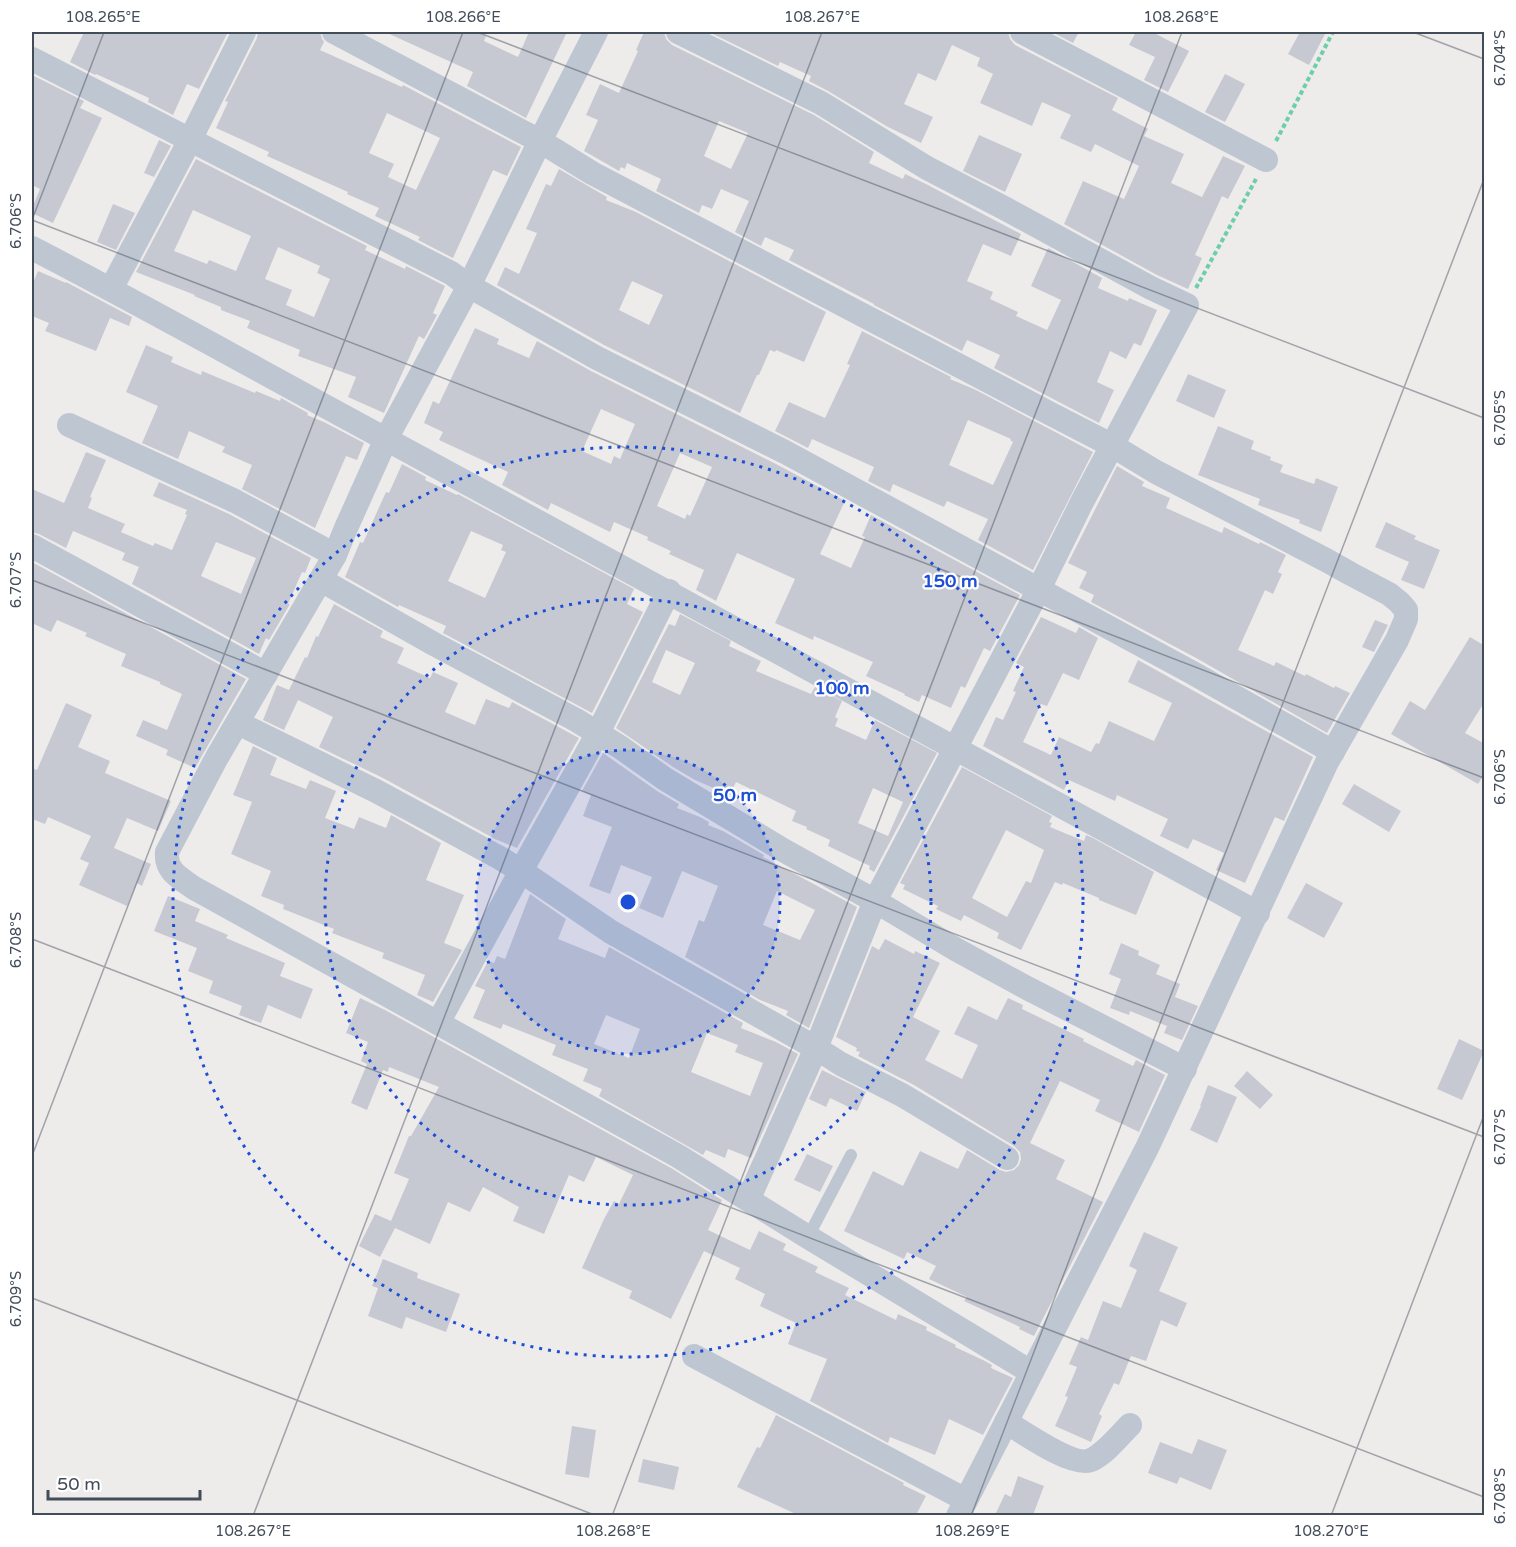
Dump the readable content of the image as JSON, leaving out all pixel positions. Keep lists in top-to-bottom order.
{
  "scale_bar": "50 m",
  "coordinates": [
    "108.265°E",
    "108.266°E",
    "108.267°E",
    "108.268°E",
    "6.704°S",
    "6.706°S",
    "6.705°S",
    "6.707°S",
    "6.708°S",
    "6.709°S",
    "108.269°E",
    "108.270°E"
  ],
  "rings": ["150 m", "100 m", "50 m"]
}
